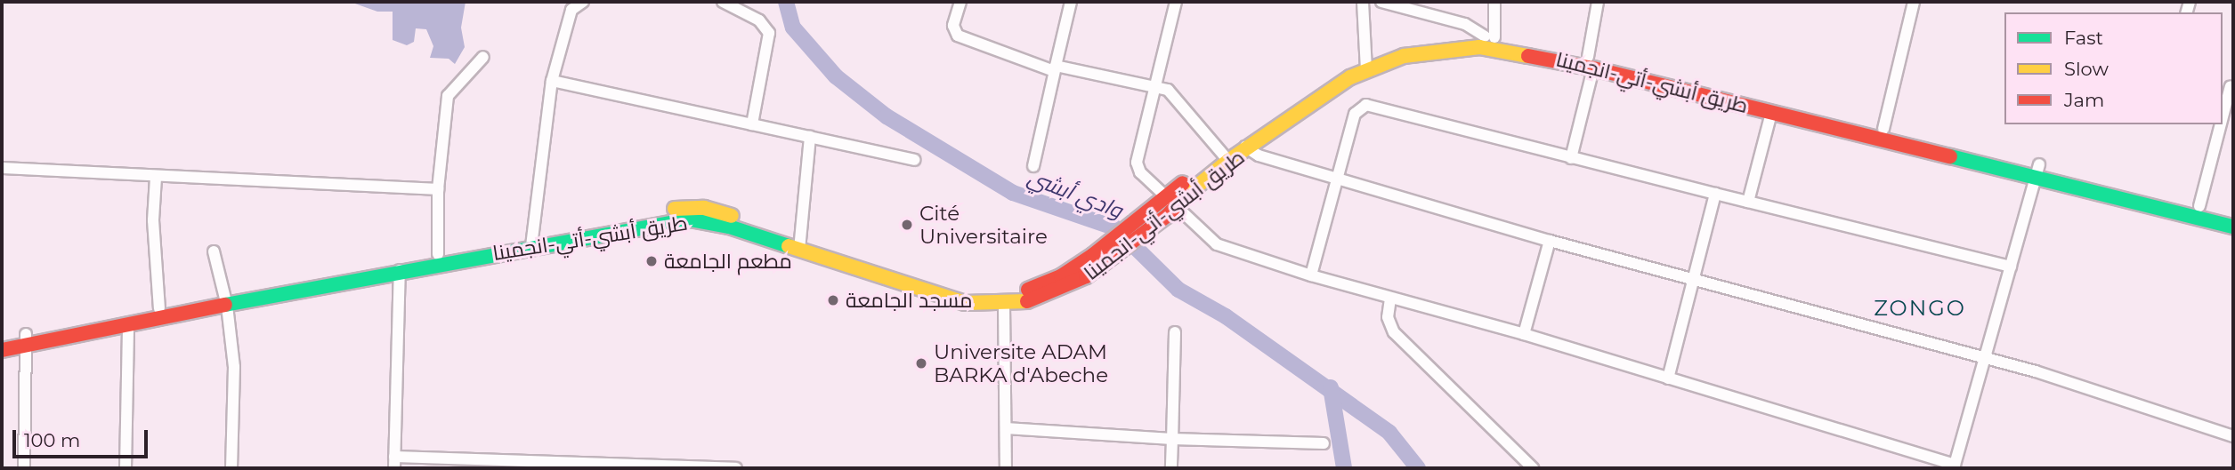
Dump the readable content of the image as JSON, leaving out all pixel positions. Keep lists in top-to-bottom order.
{
  "streets": {
    "highway": ["طريق أبشي-أتي-انجمينا"]
  },
  "districts": ["ZONGO"],
  "water": ["وادي أبشي"],
  "places": [
    "Cité Universitaire",
    "مطعم الجامعة",
    "مسجد الجامعة",
    "Universite ADAM BARKA d'Abeche"
  ],
  "legend": ["Fast", "Slow", "Jam"],
  "scale_bar": "100 m"
}
